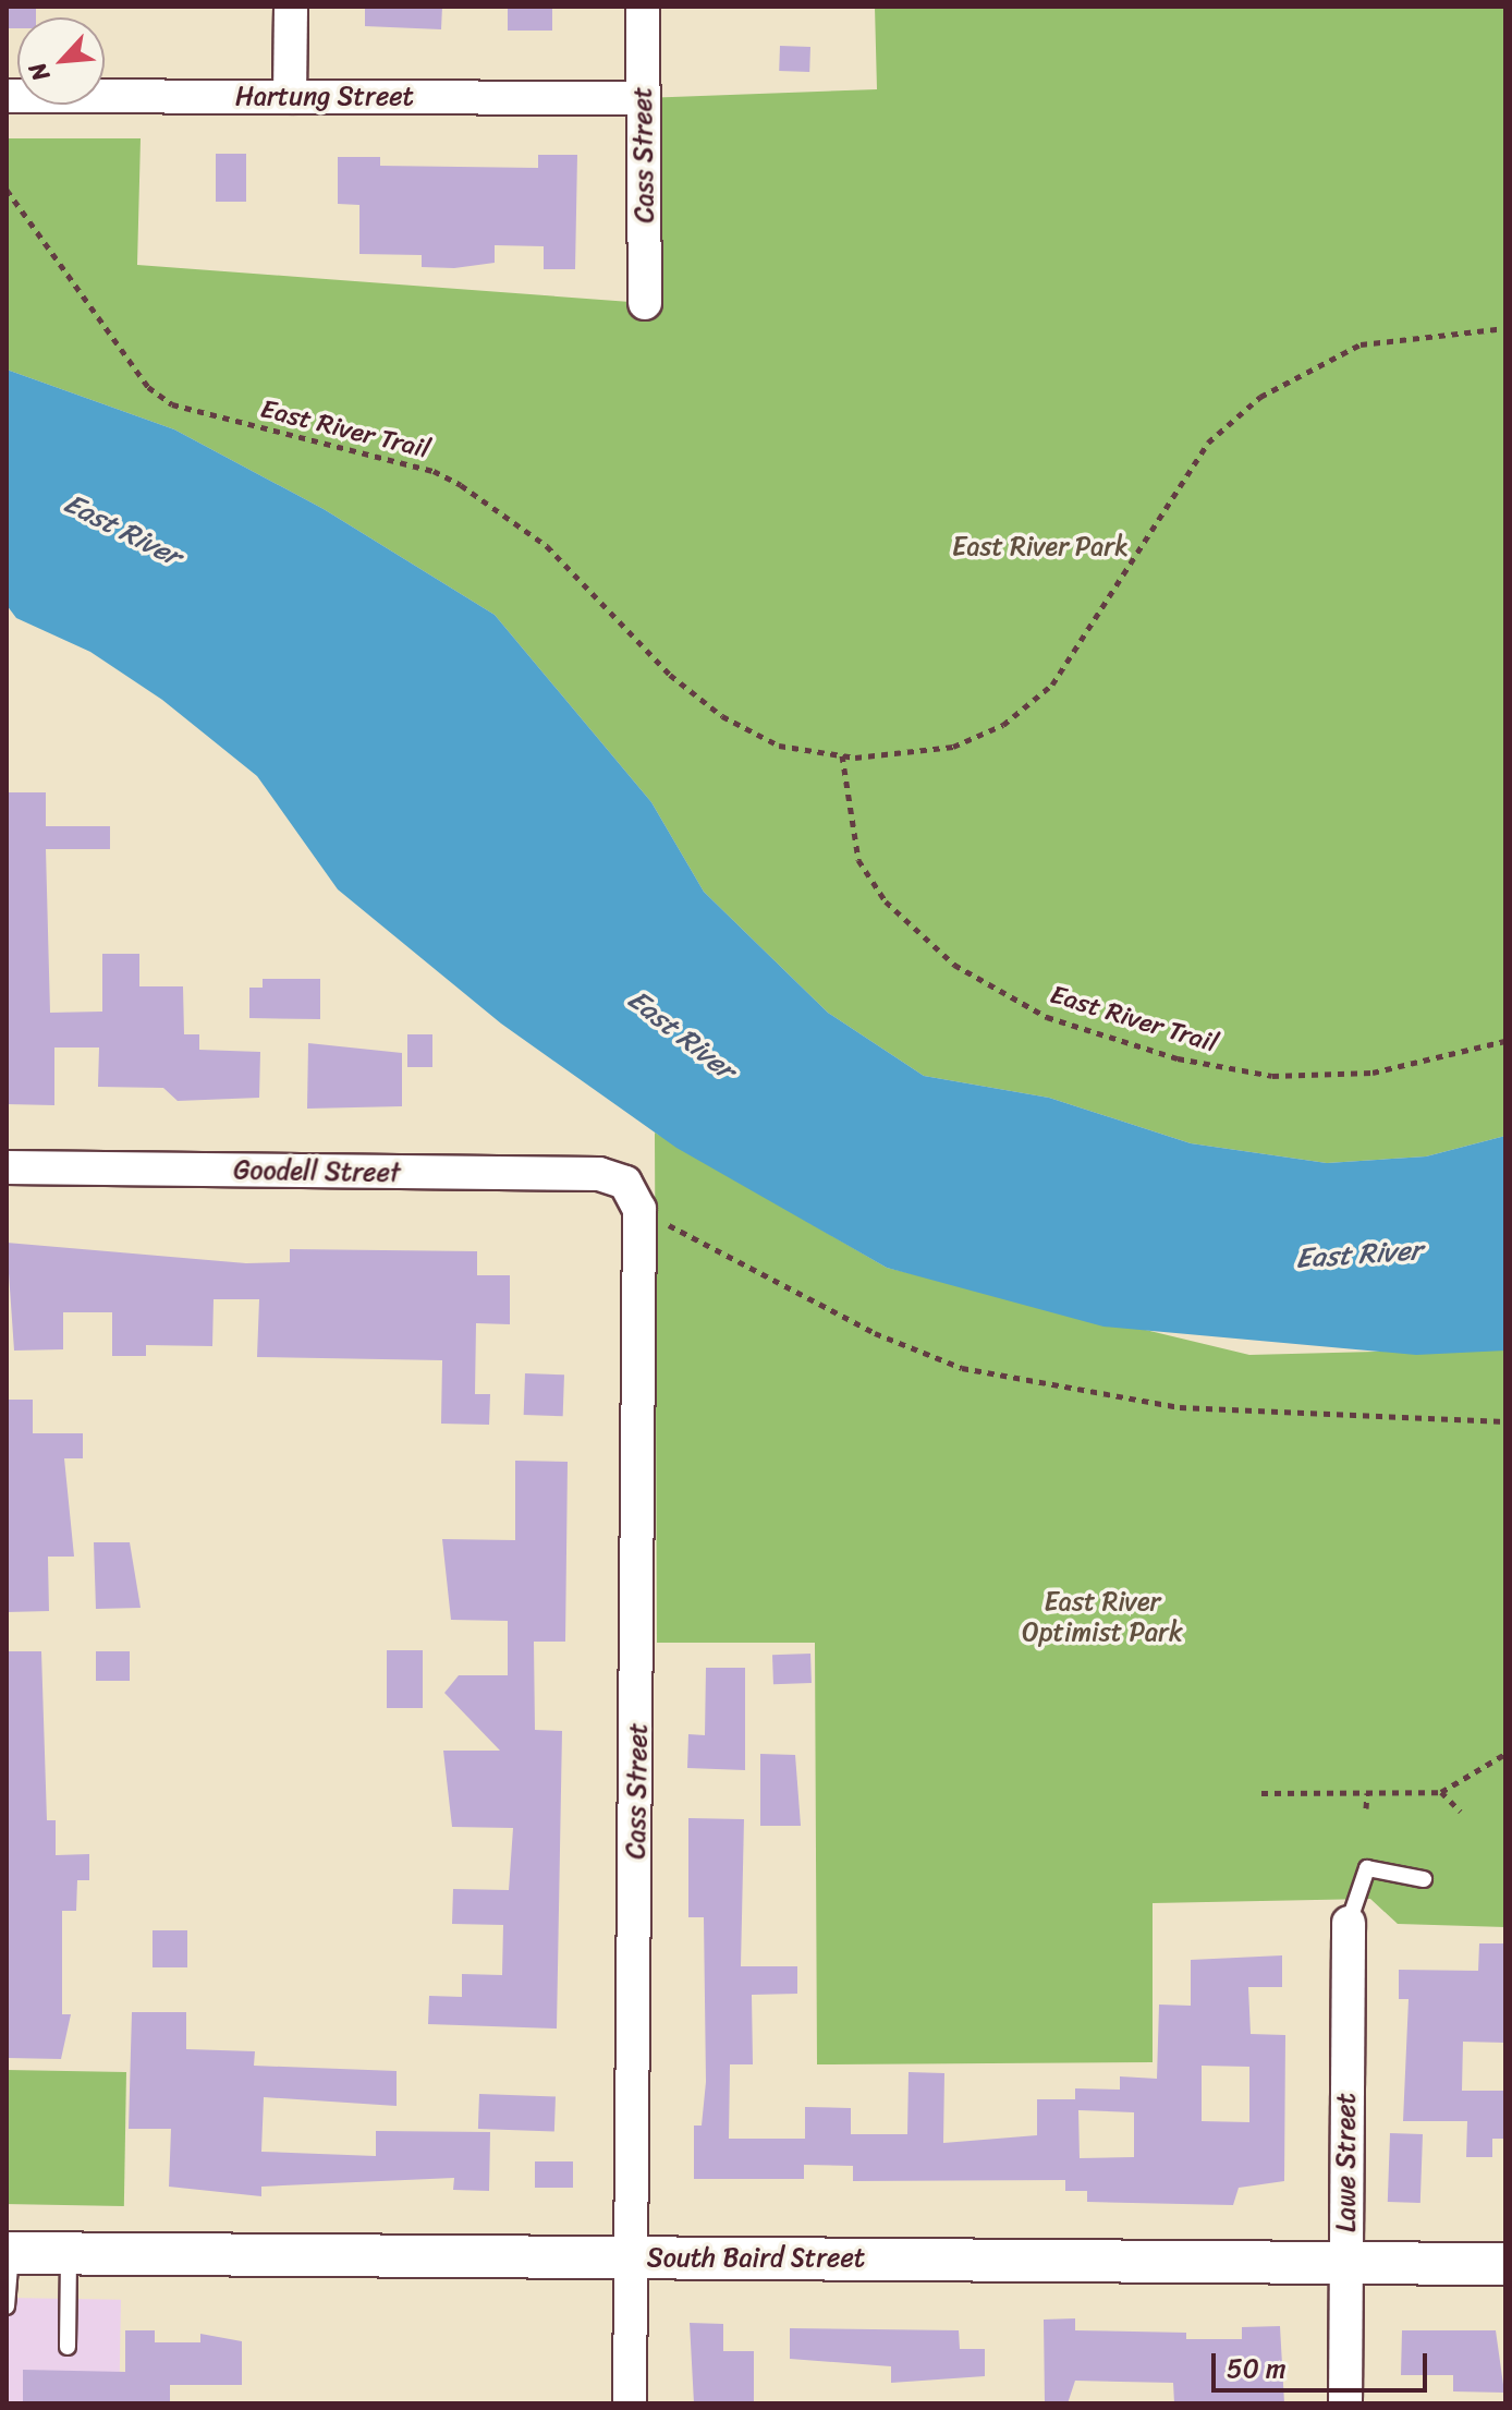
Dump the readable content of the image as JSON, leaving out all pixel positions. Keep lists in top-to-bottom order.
{
  "streets": {
    "street": [
      "Hartung Street",
      "Cass Street",
      "Goodell Street",
      "Lawe Street",
      "South Baird Street"
    ],
    "path": ["East River Trail"]
  },
  "crossings": [
    ["Hartung Street", "Cass Street"],
    ["Cass Street", "Goodell Street"],
    ["Cass Street", "South Baird Street"],
    ["Lawe Street", "South Baird Street"]
  ],
  "water": ["East River"],
  "parks": ["East River Park", "East River Optimist Park"],
  "scale_bar": "50 m",
  "north": "bottom left"
}
